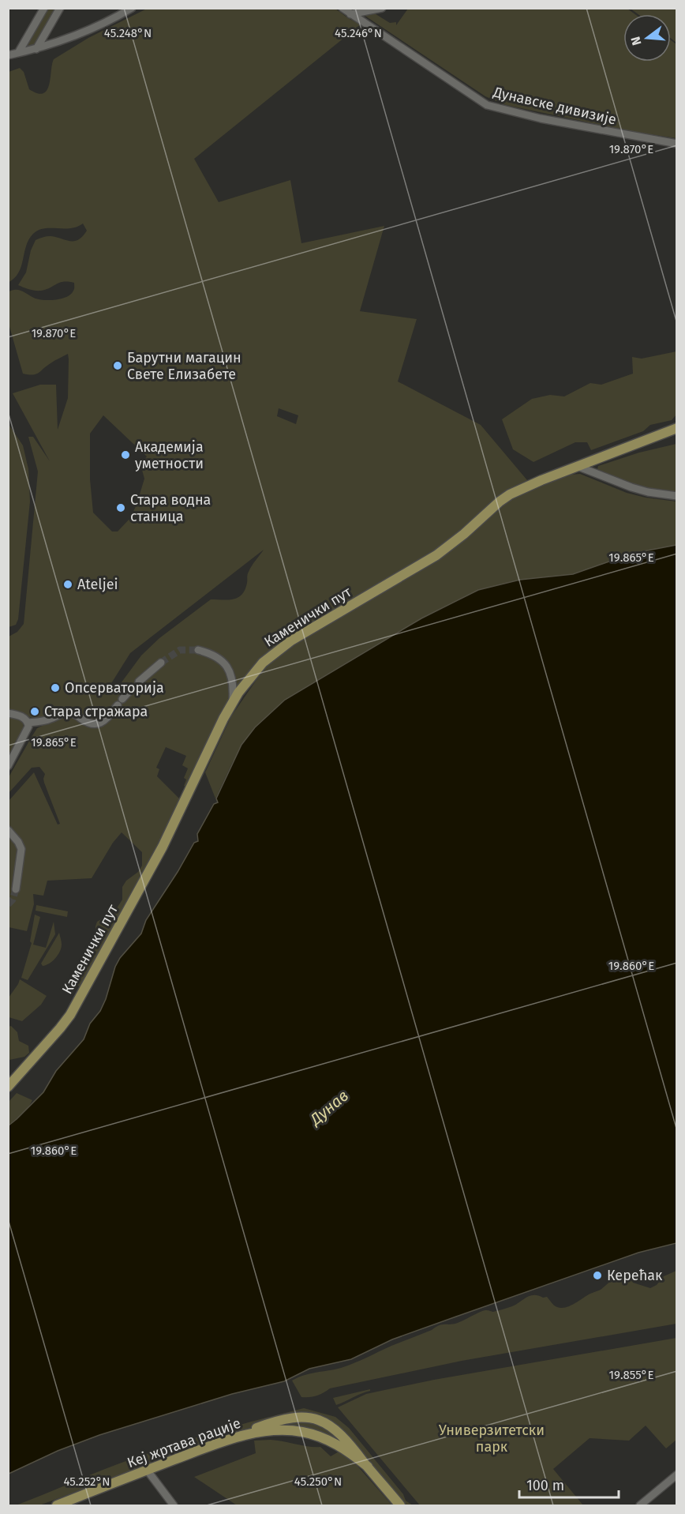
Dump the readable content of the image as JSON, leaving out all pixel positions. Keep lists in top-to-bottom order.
{
  "streets": {
    "main road": ["Каменички пут", "Кеј жртава рације"],
    "street": ["Дунавске дивизије"]
  },
  "water": ["Дунав"],
  "parks": ["Универзитетски парк"],
  "places": [
    "Барутни магацин Свете Елизабете",
    "Академија уметности",
    "Стара водна станица",
    "Ateljei",
    "Опсерваторија",
    "Стара стражара",
    "Керећак"
  ],
  "scale_bar": "100 m",
  "north": "left",
  "coordinates": [
    "45.248°N",
    "45.246°N",
    "19.870°E",
    "19.865°E",
    "19.860°E",
    "19.855°E",
    "45.252°N",
    "45.250°N"
  ]
}
